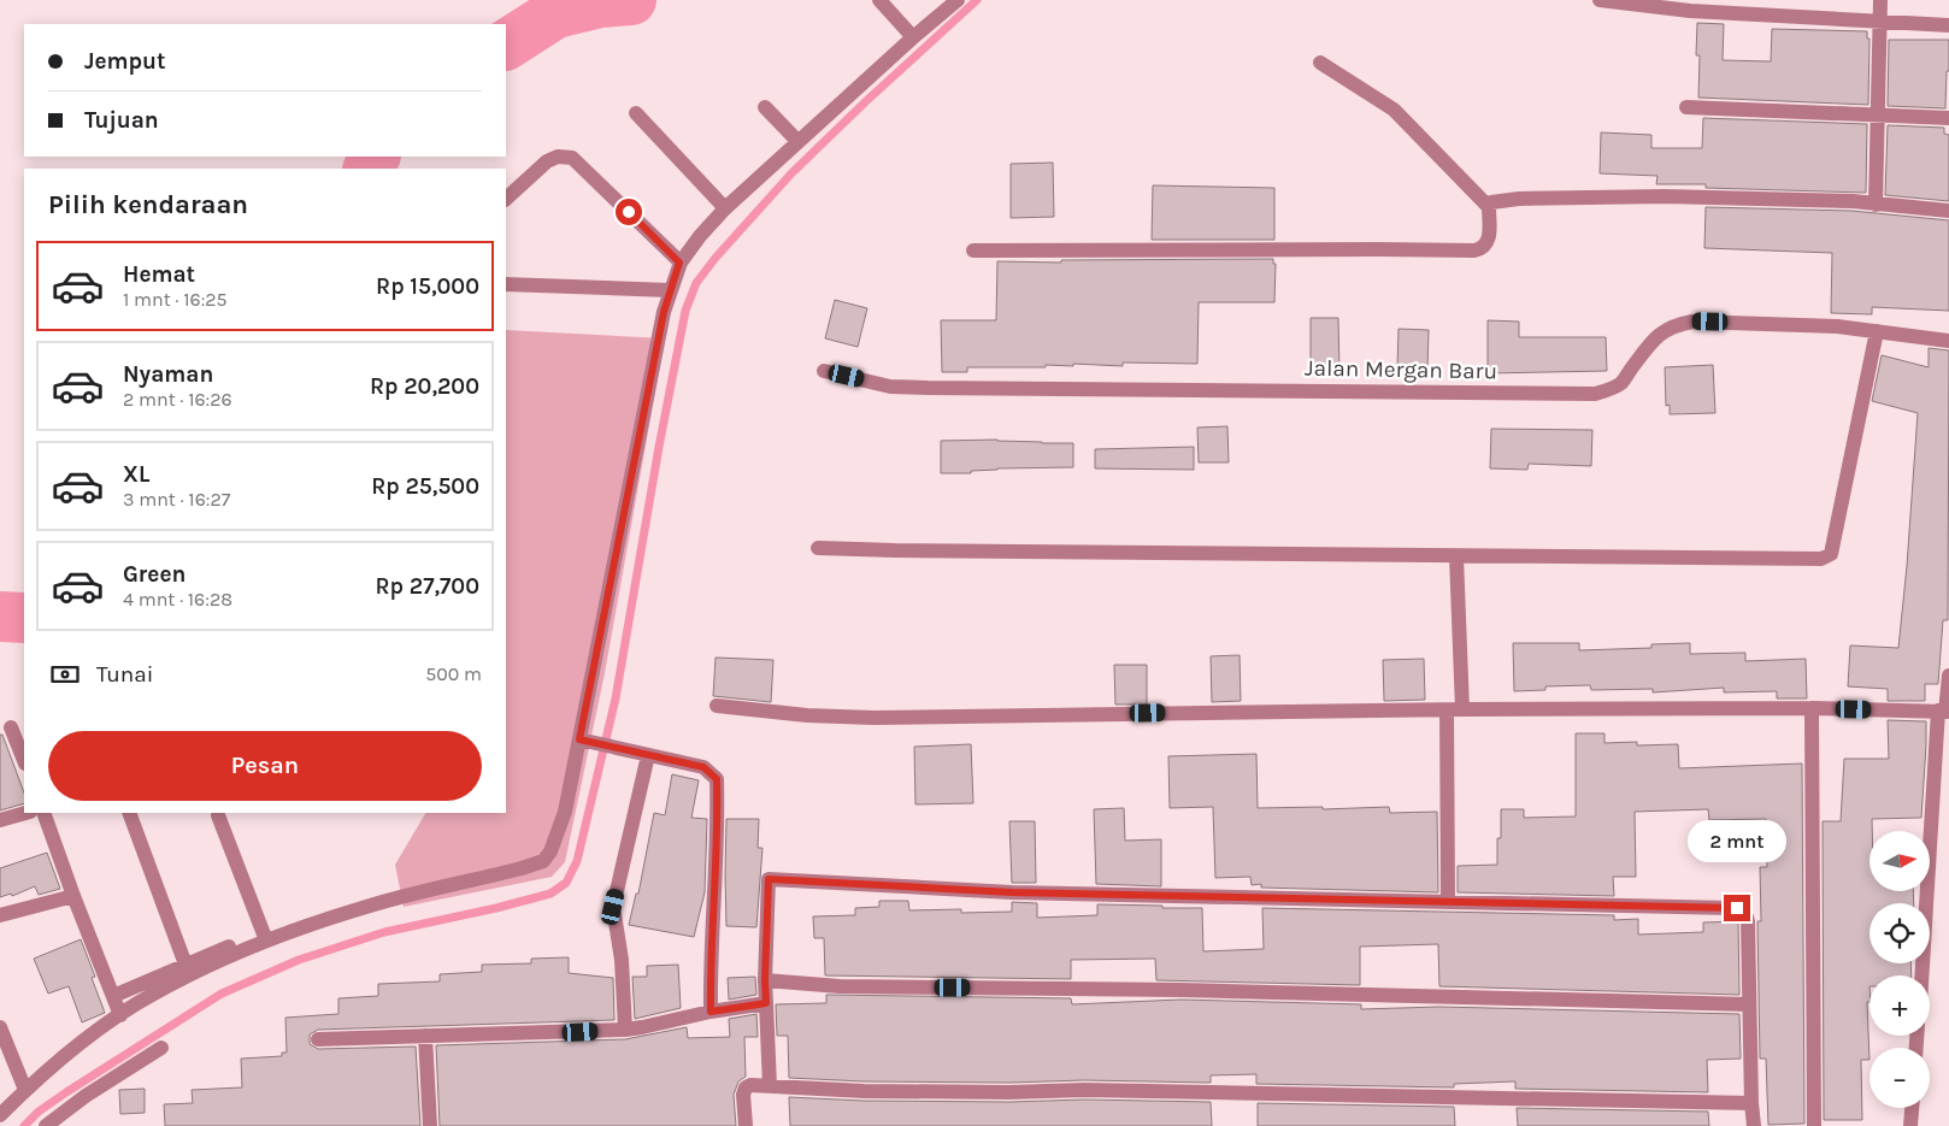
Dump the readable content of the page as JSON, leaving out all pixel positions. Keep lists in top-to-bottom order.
{
  "streets": {
    "street": ["Jalan Mergan Baru"]
  },
  "north": "right",
  "page": {
    "banner": ["Jemput", "Tujuan"],
    "heading": "Pilih kendaraan",
    "list": [
      {
        "name": "Hemat",
        "note": "1 mnt · 16:25",
        "value": "Rp 15,000"
      },
      {
        "name": "Nyaman",
        "note": "2 mnt · 16:26",
        "value": "Rp 20,200"
      },
      {
        "name": "XL",
        "note": "3 mnt · 16:27",
        "value": "Rp 25,500"
      },
      {
        "name": "Green",
        "note": "4 mnt · 16:28",
        "value": "Rp 27,700"
      }
    ],
    "pay": ["Tunai", "500 m"],
    "buttons": "Pesan",
    "bubble": "2 mnt",
    "map_buttons": ["+", "−"]
  }
}
